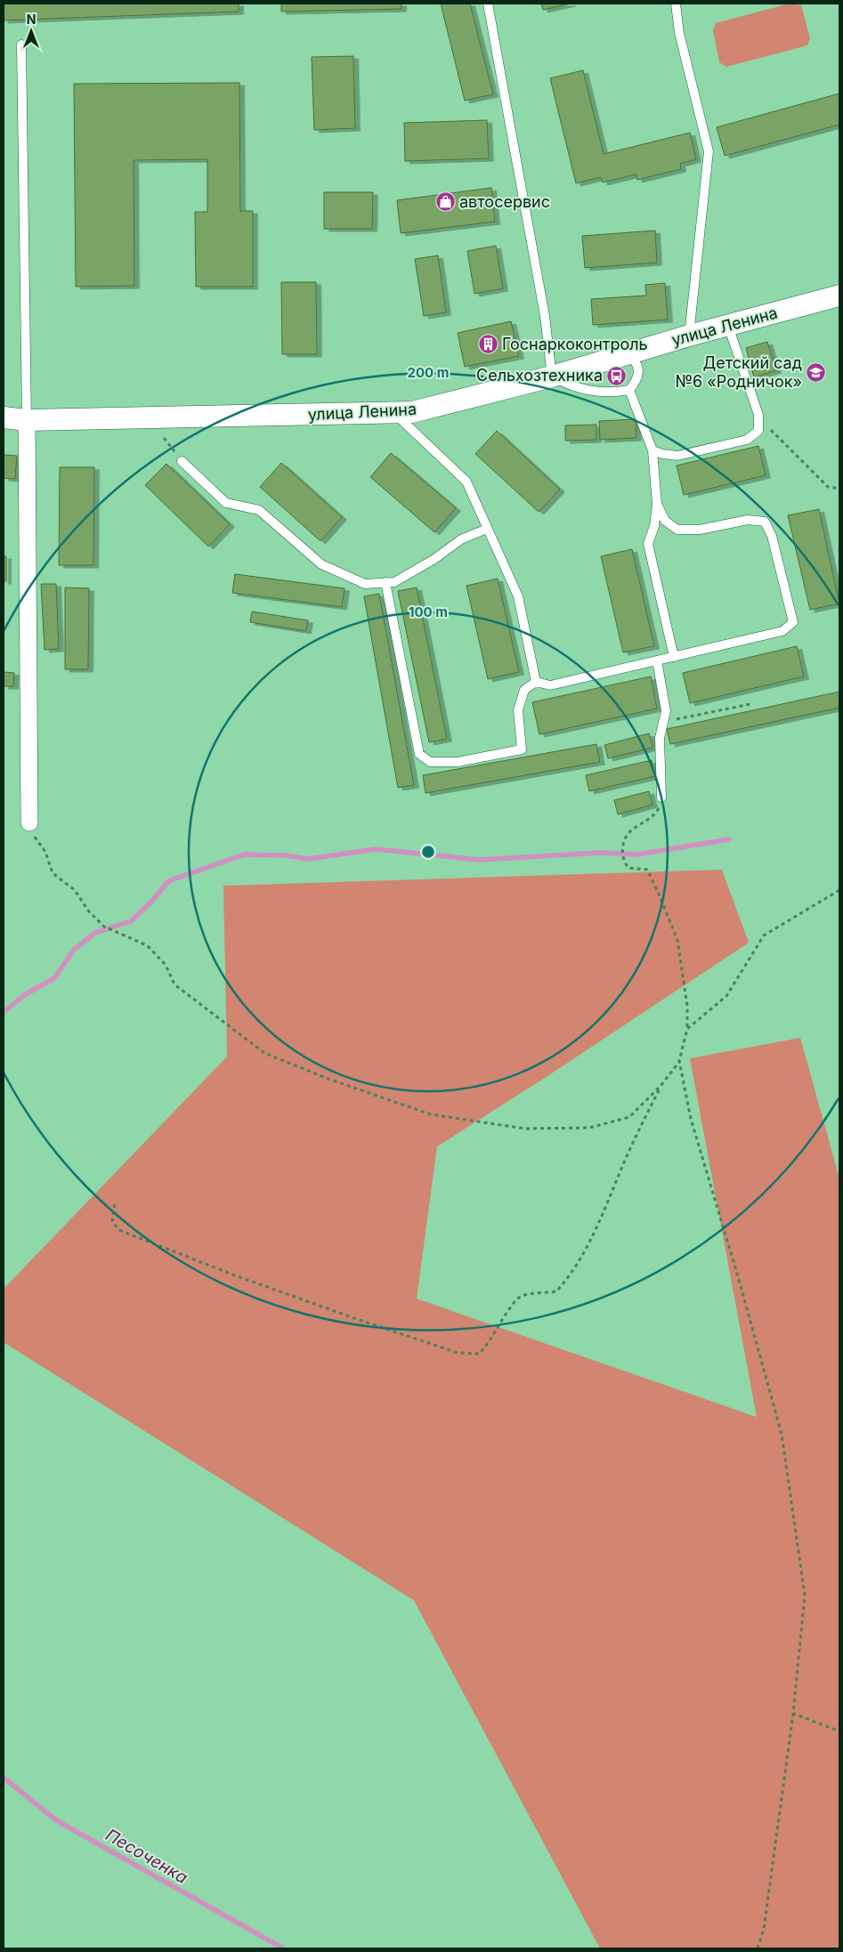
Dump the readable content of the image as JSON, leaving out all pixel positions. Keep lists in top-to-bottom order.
{
  "streets": {
    "street": ["улица Ленина"]
  },
  "water": ["Песоченка"],
  "places": {
    "shop": ["автосервис"],
    "building": ["Госнаркоконтроль"],
    "school or university": ["Детский сад №6 «Родничок»"],
    "bus stop": ["Сельхозтехника"]
  },
  "north": "top",
  "rings": ["200 m", "100 m"]
}
